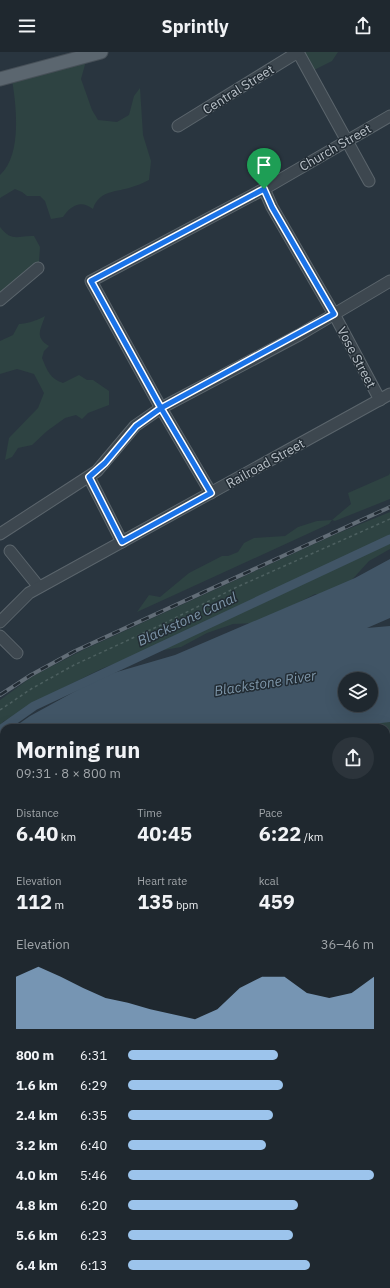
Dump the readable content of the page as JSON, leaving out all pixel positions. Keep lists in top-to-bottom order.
{
  "streets": {
    "street": [
      "Central Street",
      "Church Street",
      "Vose Street",
      "Railroad Street"
    ]
  },
  "crossings": [
    ["Church Street", "Vose Street"],
    ["Vose Street", "Railroad Street"]
  ],
  "water": ["Blackstone Canal", "Blackstone River"],
  "page": {
    "header": "Sprintly",
    "heading": ["Morning run", "09:31 · 8 × 800 m"],
    "stats": [
      ["Distance", "6.40 km"],
      ["Time", "40:45"],
      ["Pace", "6:22 /km"],
      ["Elevation", "112 m"],
      ["Heart rate", "135 bpm"],
      ["kcal", "459"]
    ],
    "chart": ["Elevation", "36–46 m"],
    "list": [
      {
        "name": "800 m",
        "note": "6:31"
      },
      {
        "name": "1.6 km",
        "note": "6:29"
      },
      {
        "name": "2.4 km",
        "note": "6:35"
      },
      {
        "name": "3.2 km",
        "note": "6:40"
      },
      {
        "name": "4.0 km",
        "note": "5:46"
      },
      {
        "name": "4.8 km",
        "note": "6:20"
      },
      {
        "name": "5.6 km",
        "note": "6:23"
      },
      {
        "name": "6.4 km",
        "note": "6:13"
      }
    ]
  }
}
